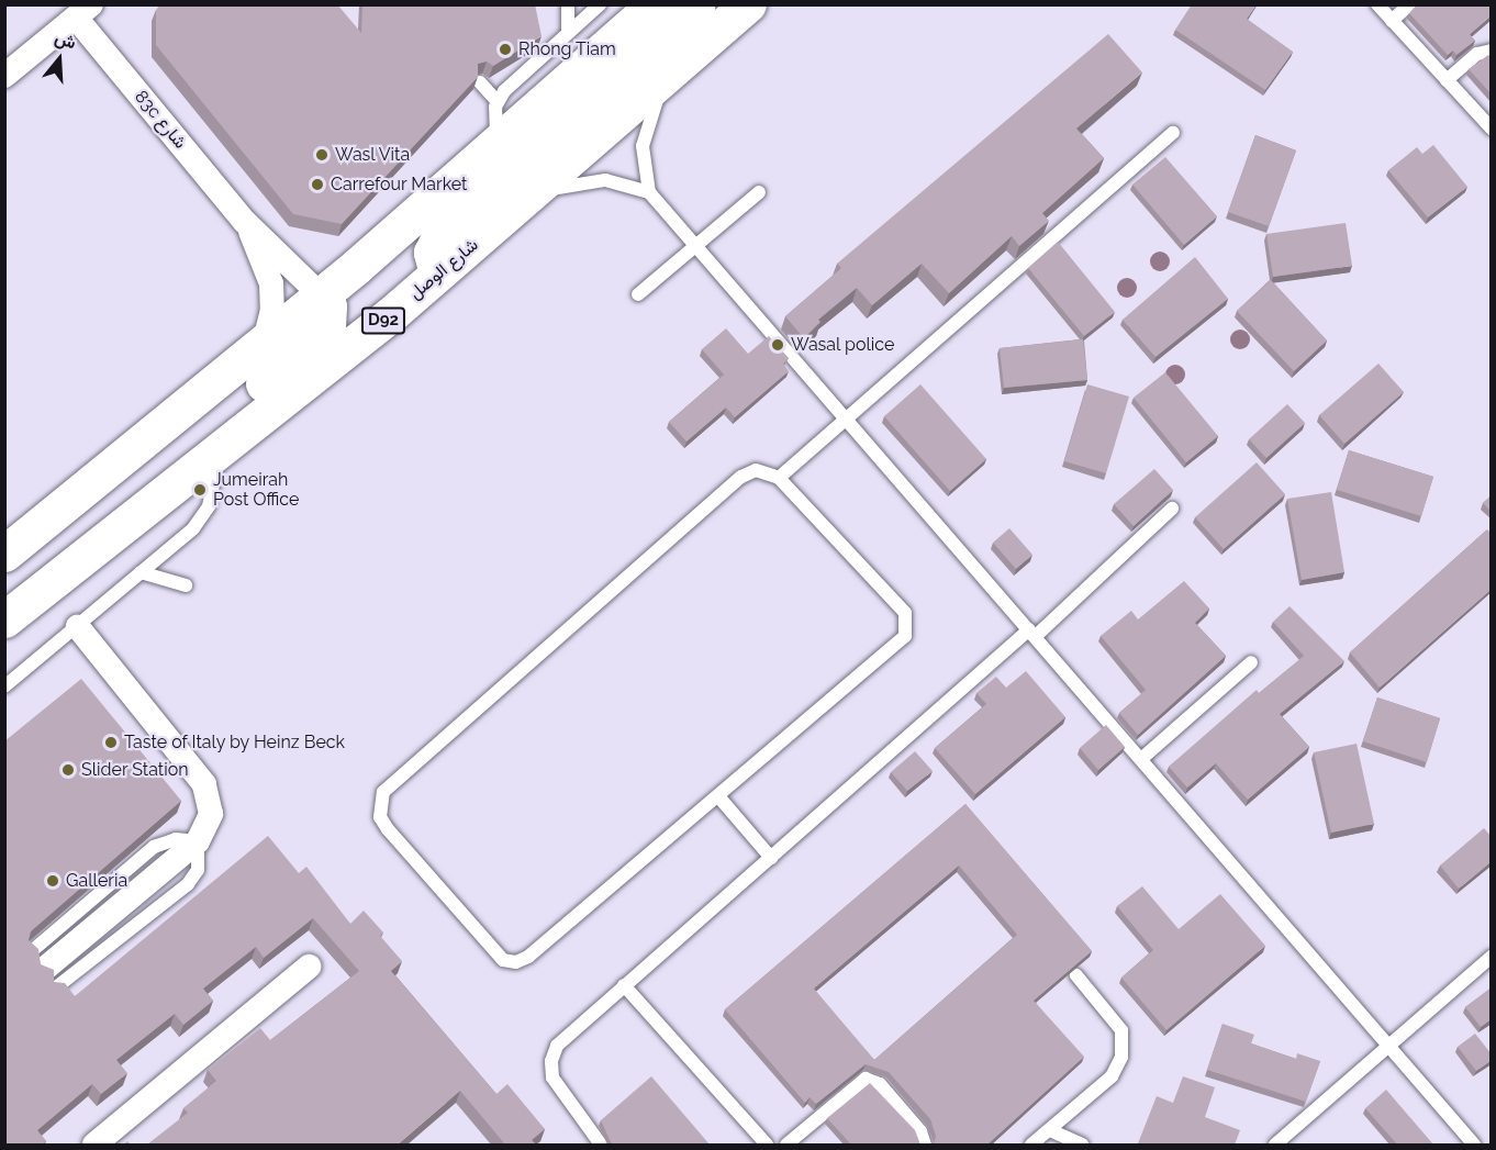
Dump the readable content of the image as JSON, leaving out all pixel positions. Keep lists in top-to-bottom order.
{
  "streets": {
    "main road": ["شارع الوصل", "D92"],
    "street": ["83c شارع"]
  },
  "places": [
    "Rhong Tiam",
    "Wasl Vita",
    "Carrefour Market",
    "Wasal police",
    "Jumeirah Post Office",
    "Taste of Italy by Heinz Beck",
    "Slider Station",
    "Galleria"
  ],
  "north": "top"
}
